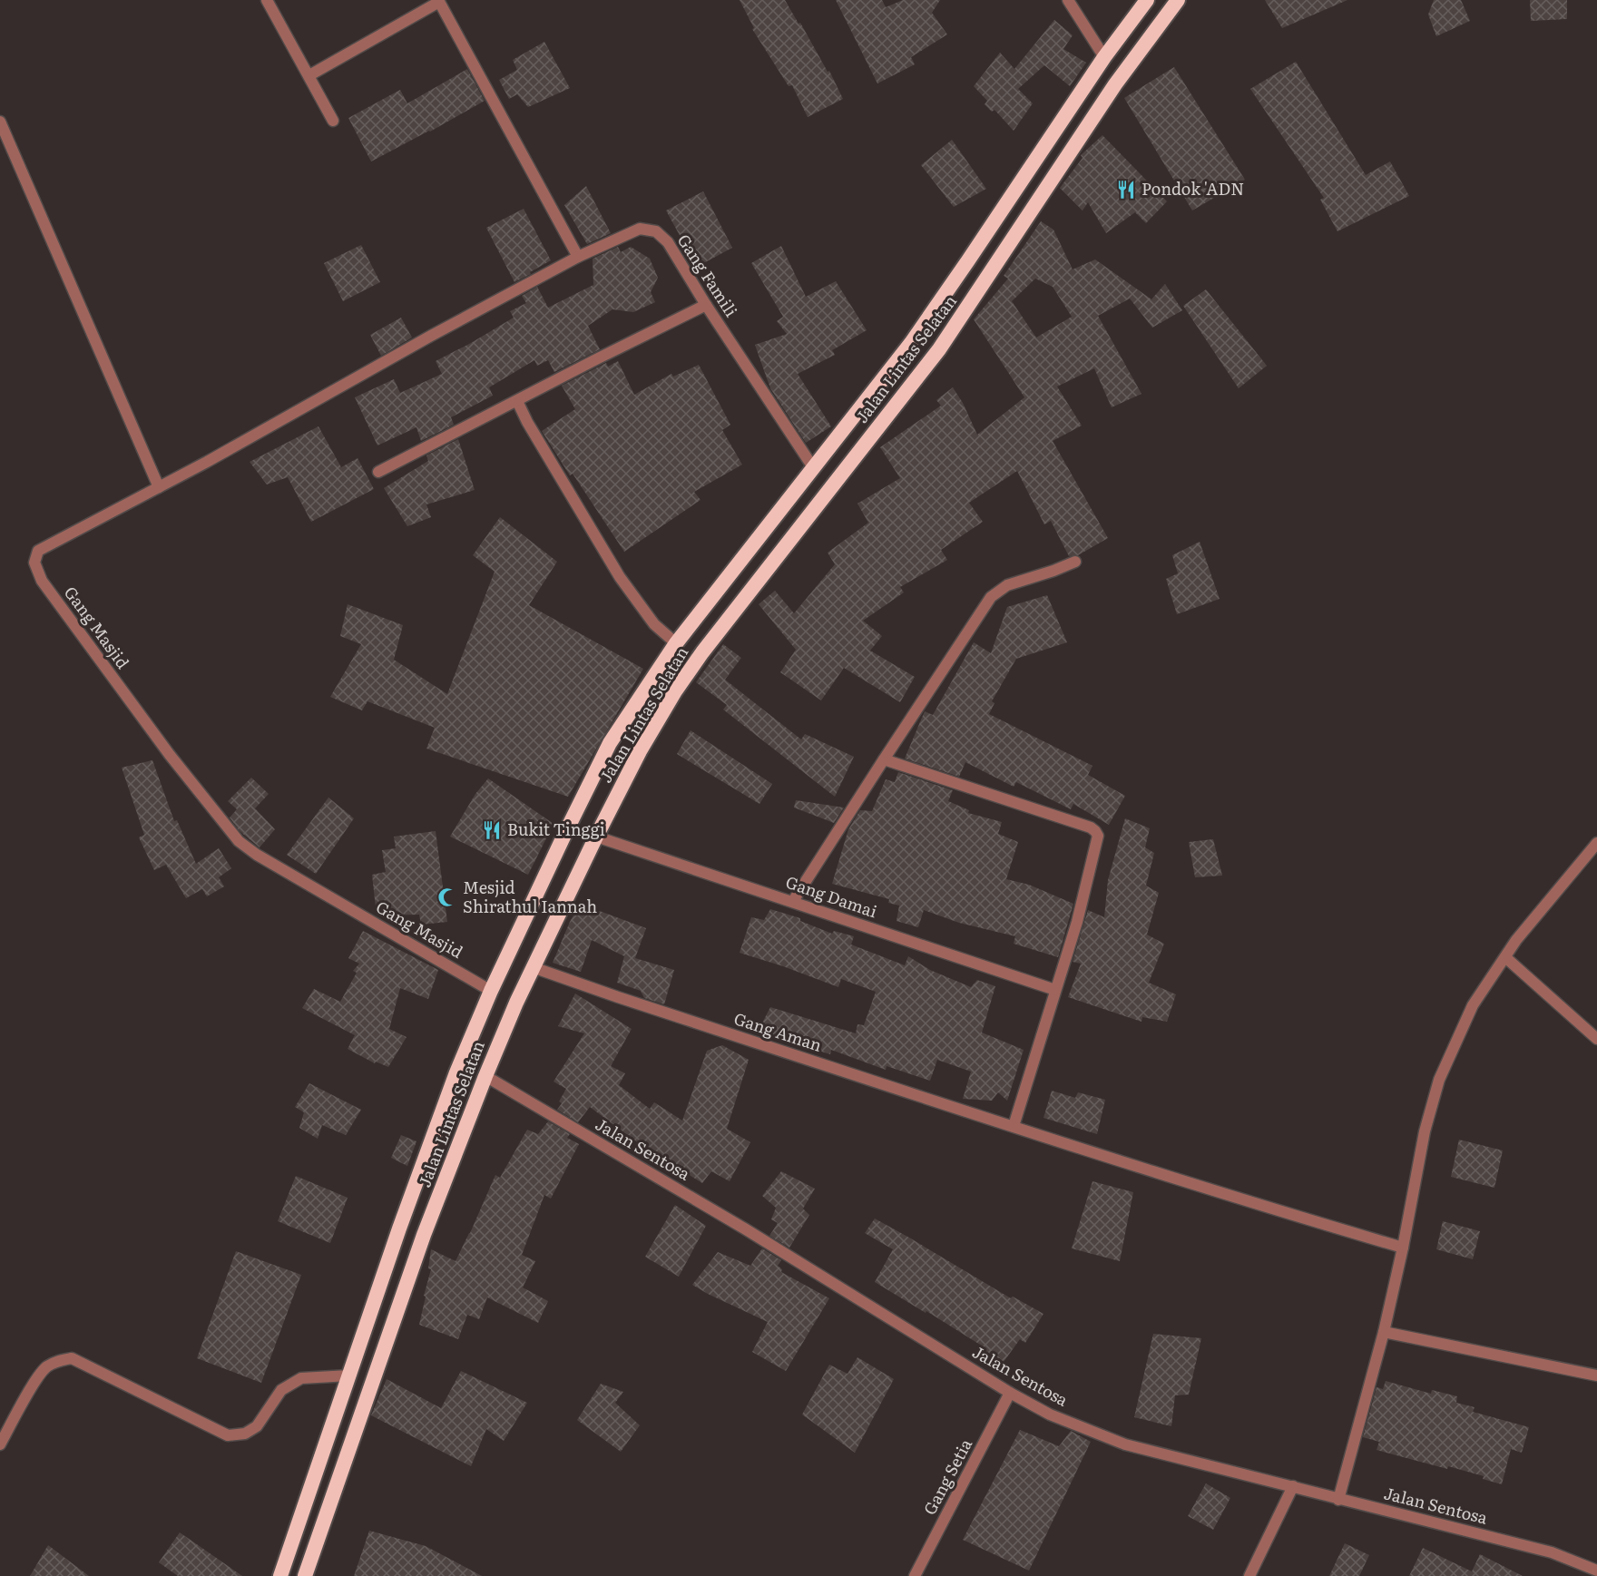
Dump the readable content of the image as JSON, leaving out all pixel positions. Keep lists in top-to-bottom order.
{
  "streets": {
    "highway": ["Jalan Lintas Selatan"],
    "street": [
      "Gang Famili",
      "Gang Masjid",
      "Gang Damai",
      "Gang Aman",
      "Jalan Sentosa",
      "Gang Setia"
    ]
  },
  "crossings": [
    ["Gang Famili", "Jalan Lintas Selatan"],
    ["Gang Famili", "Gang Masjid"],
    ["Jalan Lintas Selatan", "Gang Masjid"],
    ["Jalan Lintas Selatan", "Gang Damai"],
    ["Jalan Lintas Selatan", "Gang Aman"],
    ["Jalan Lintas Selatan", "Jalan Sentosa"],
    ["Jalan Sentosa", "Gang Setia"]
  ],
  "places": {
    "restaurant": ["Pondok 'ADN", "Bukit Tinggi"],
    "mosque": ["Mesjid Shirathul Iannah"]
  }
}
